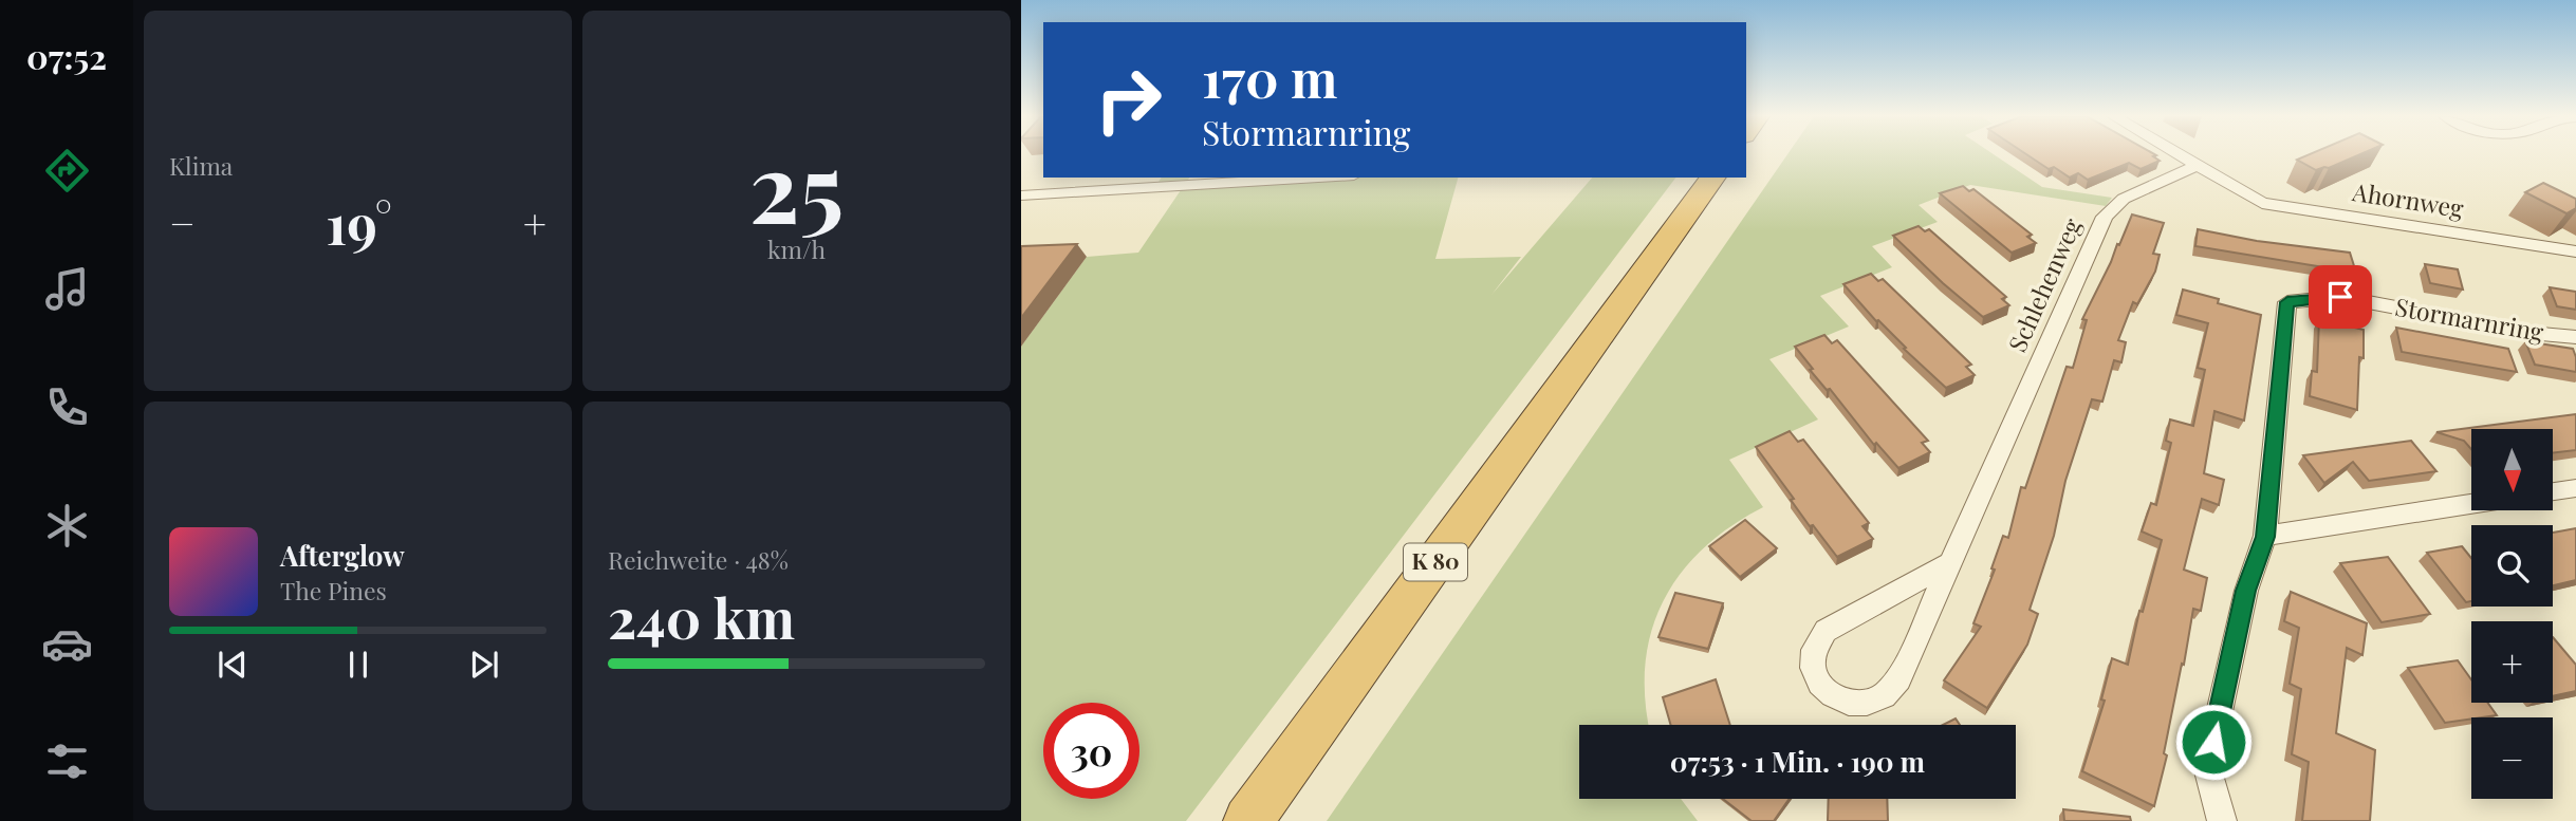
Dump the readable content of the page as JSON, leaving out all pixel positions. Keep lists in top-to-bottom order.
{
  "streets": {
    "highway": ["K 80"],
    "street": ["Ahornweg", "Schlehenweg", "Stormarnring"]
  },
  "crossings": [
    ["Ahornweg", "Schlehenweg"]
  ],
  "north": "bottom",
  "page": {
    "tabs": "07:52",
    "tile": [
      "Klima",
      ["25", "km/h"],
      ["Reichweite · 48%", "240 km"]
    ],
    "turn": ["170 m", "Stormarnring"],
    "heat": ["−", "19°", "+"],
    "map_buttons": ["+", "−"],
    "song": ["Afterglow", "The Pines"],
    "limit": "30",
    "trip": "07:53 · 1 Min. · 190 m"
  }
}
